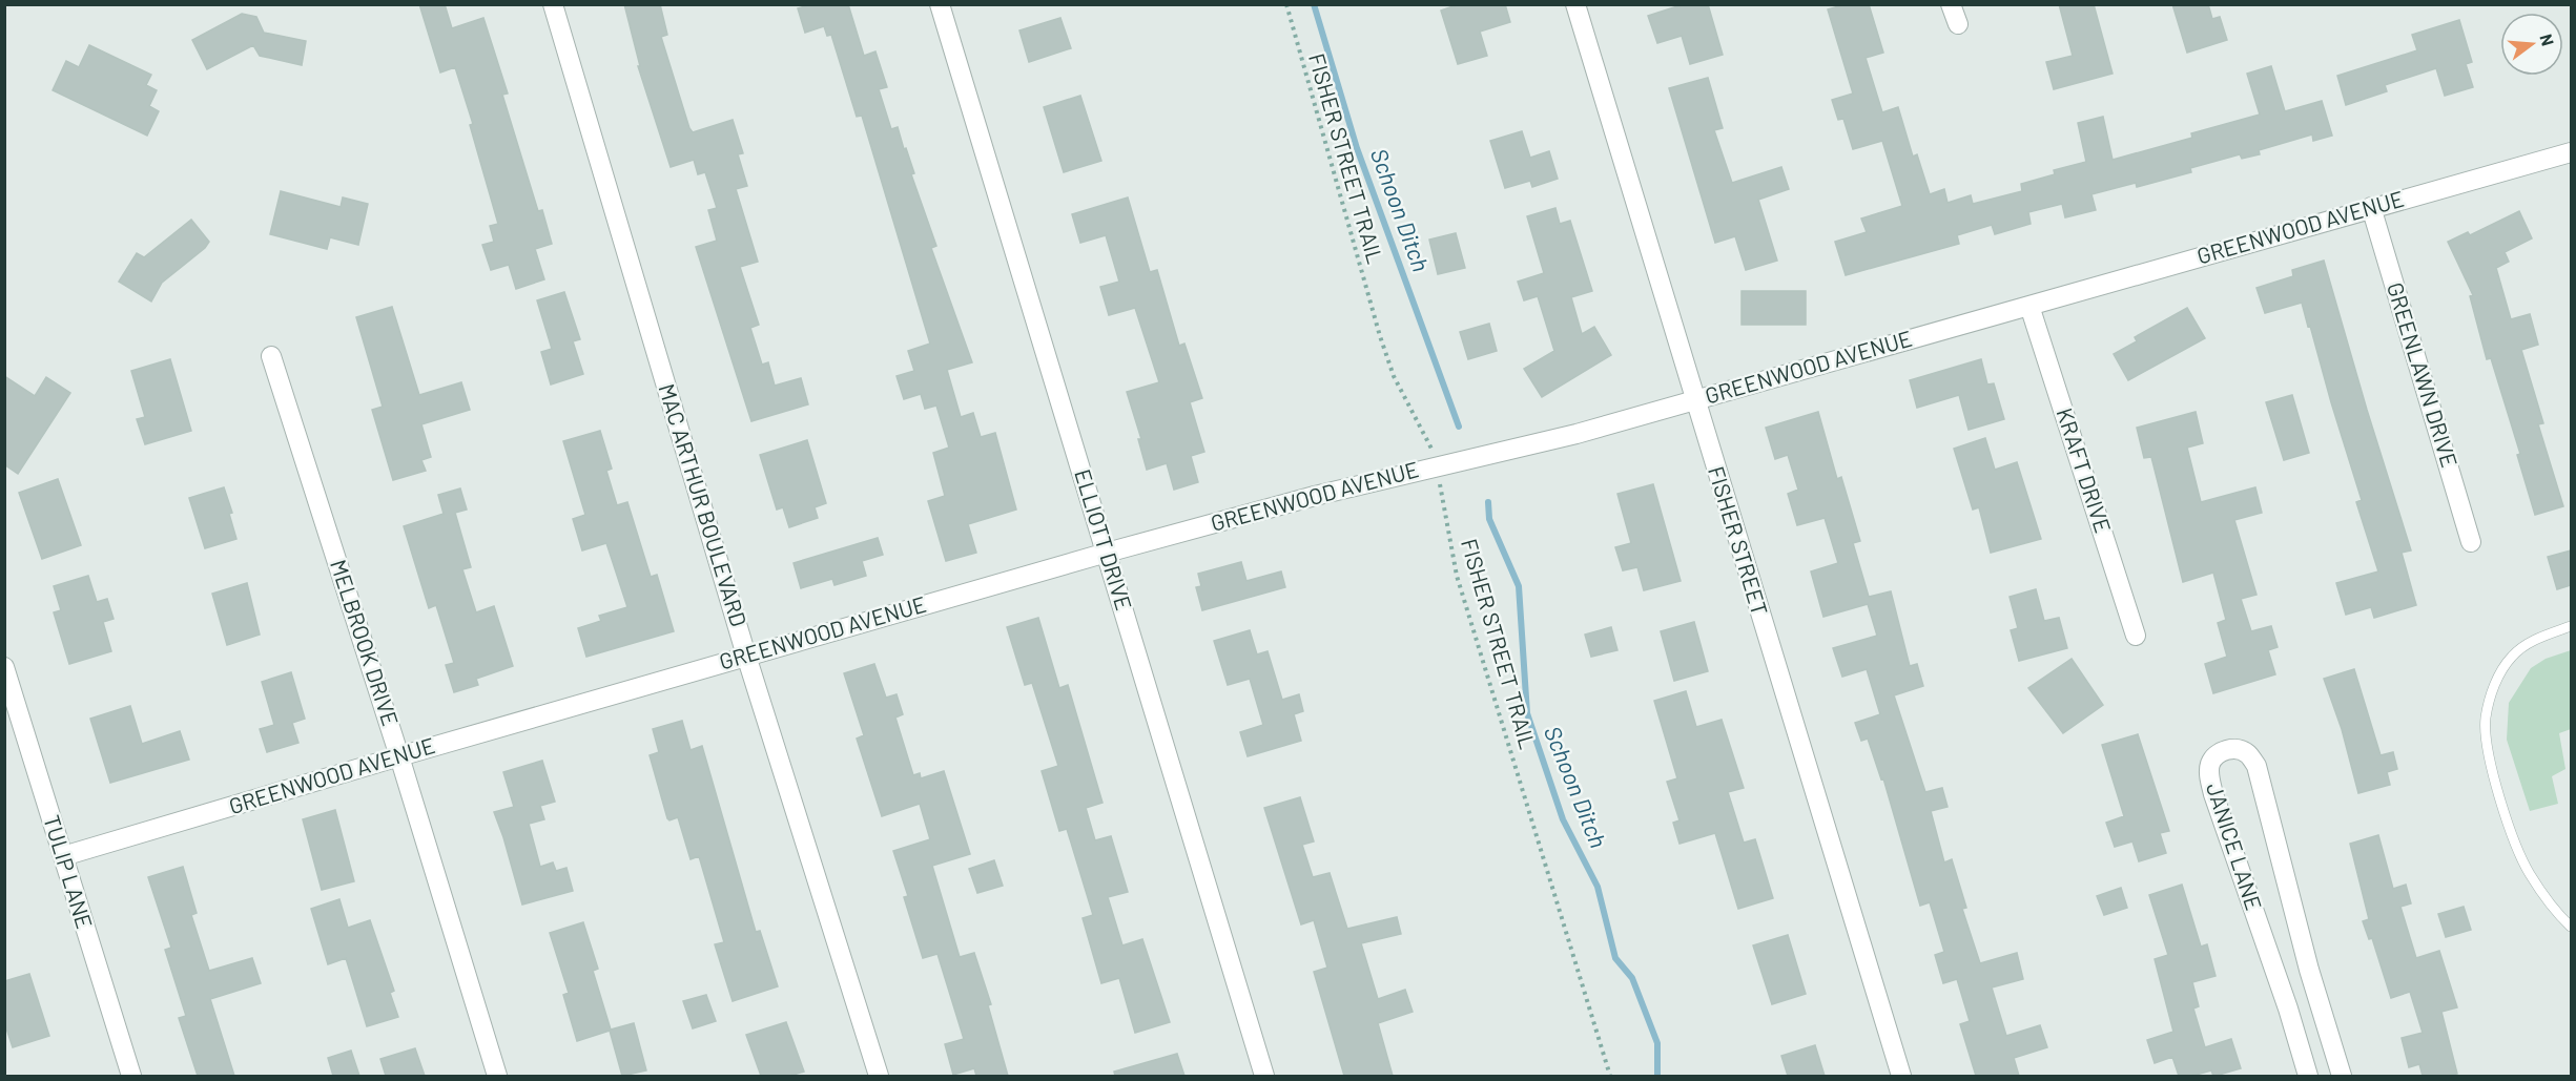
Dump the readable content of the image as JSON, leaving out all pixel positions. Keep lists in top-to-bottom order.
{
  "streets": {
    "street": [
      "GREENWOOD AVENUE",
      "GREENLAWN DRIVE",
      "KRAFT DRIVE",
      "MAC ARTHUR BOULEVARD",
      "ELLIOTT DRIVE",
      "FISHER STREET",
      "MELBROOK DRIVE",
      "JANICE LANE",
      "TULIP LANE"
    ],
    "path": ["FISHER STREET TRAIL"]
  },
  "crossings": [
    ["FISHER STREET TRAIL", "GREENWOOD AVENUE"],
    ["GREENWOOD AVENUE", "GREENLAWN DRIVE"],
    ["GREENWOOD AVENUE", "KRAFT DRIVE"],
    ["GREENWOOD AVENUE", "MAC ARTHUR BOULEVARD"],
    ["GREENWOOD AVENUE", "ELLIOTT DRIVE"],
    ["GREENWOOD AVENUE", "FISHER STREET"],
    ["GREENWOOD AVENUE", "MELBROOK DRIVE"],
    ["GREENWOOD AVENUE", "TULIP LANE"]
  ],
  "water": ["Schoon Ditch"],
  "north": "right"
}
